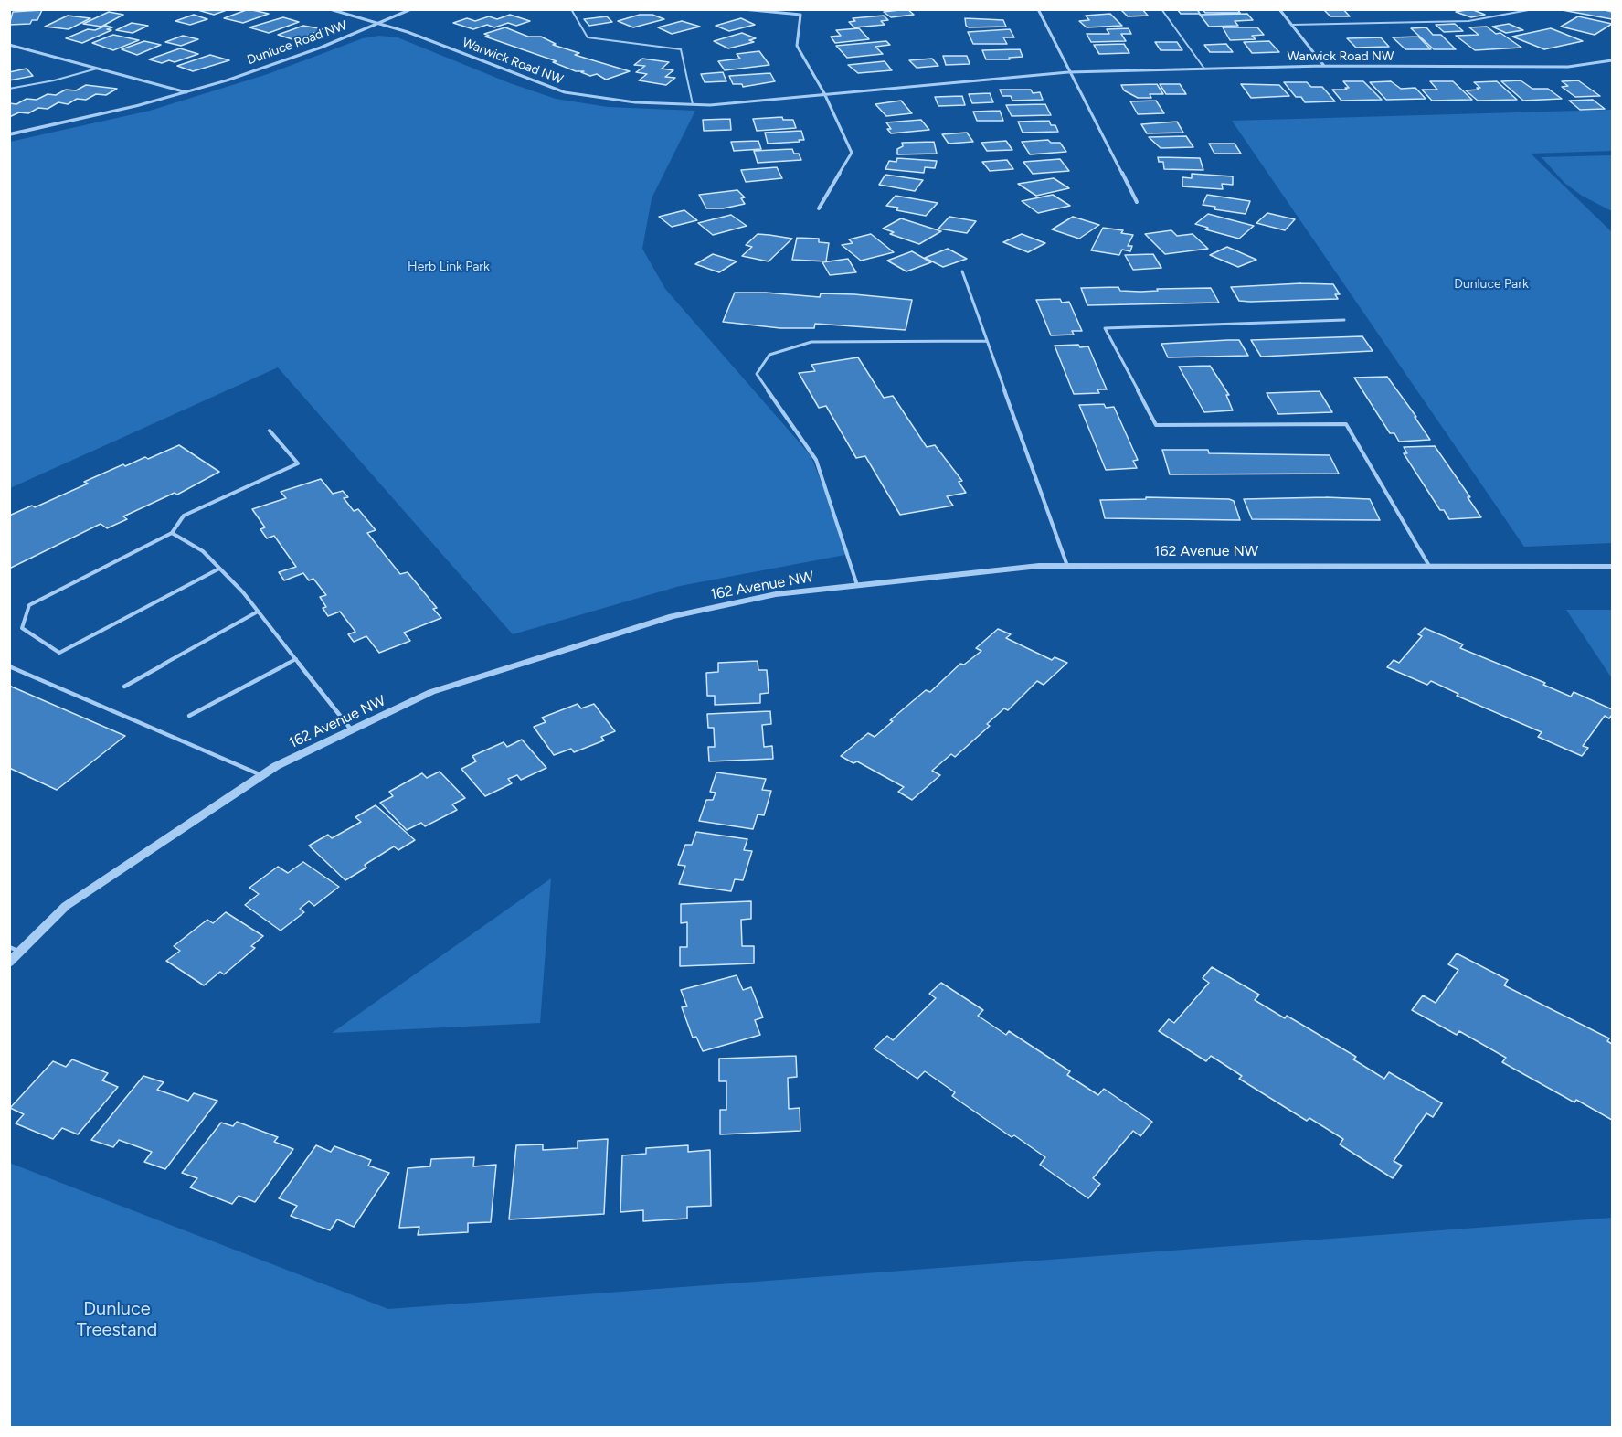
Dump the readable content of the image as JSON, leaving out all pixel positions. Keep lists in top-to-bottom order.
{
  "streets": {
    "street": ["Dunluce Road NW", "Warwick Road NW", "162 Avenue NW"]
  },
  "crossings": [
    ["Dunluce Road NW", "Warwick Road NW"]
  ],
  "parks": ["Herb Link Park", "Dunluce Park", "Dunluce Treestand"]
}
